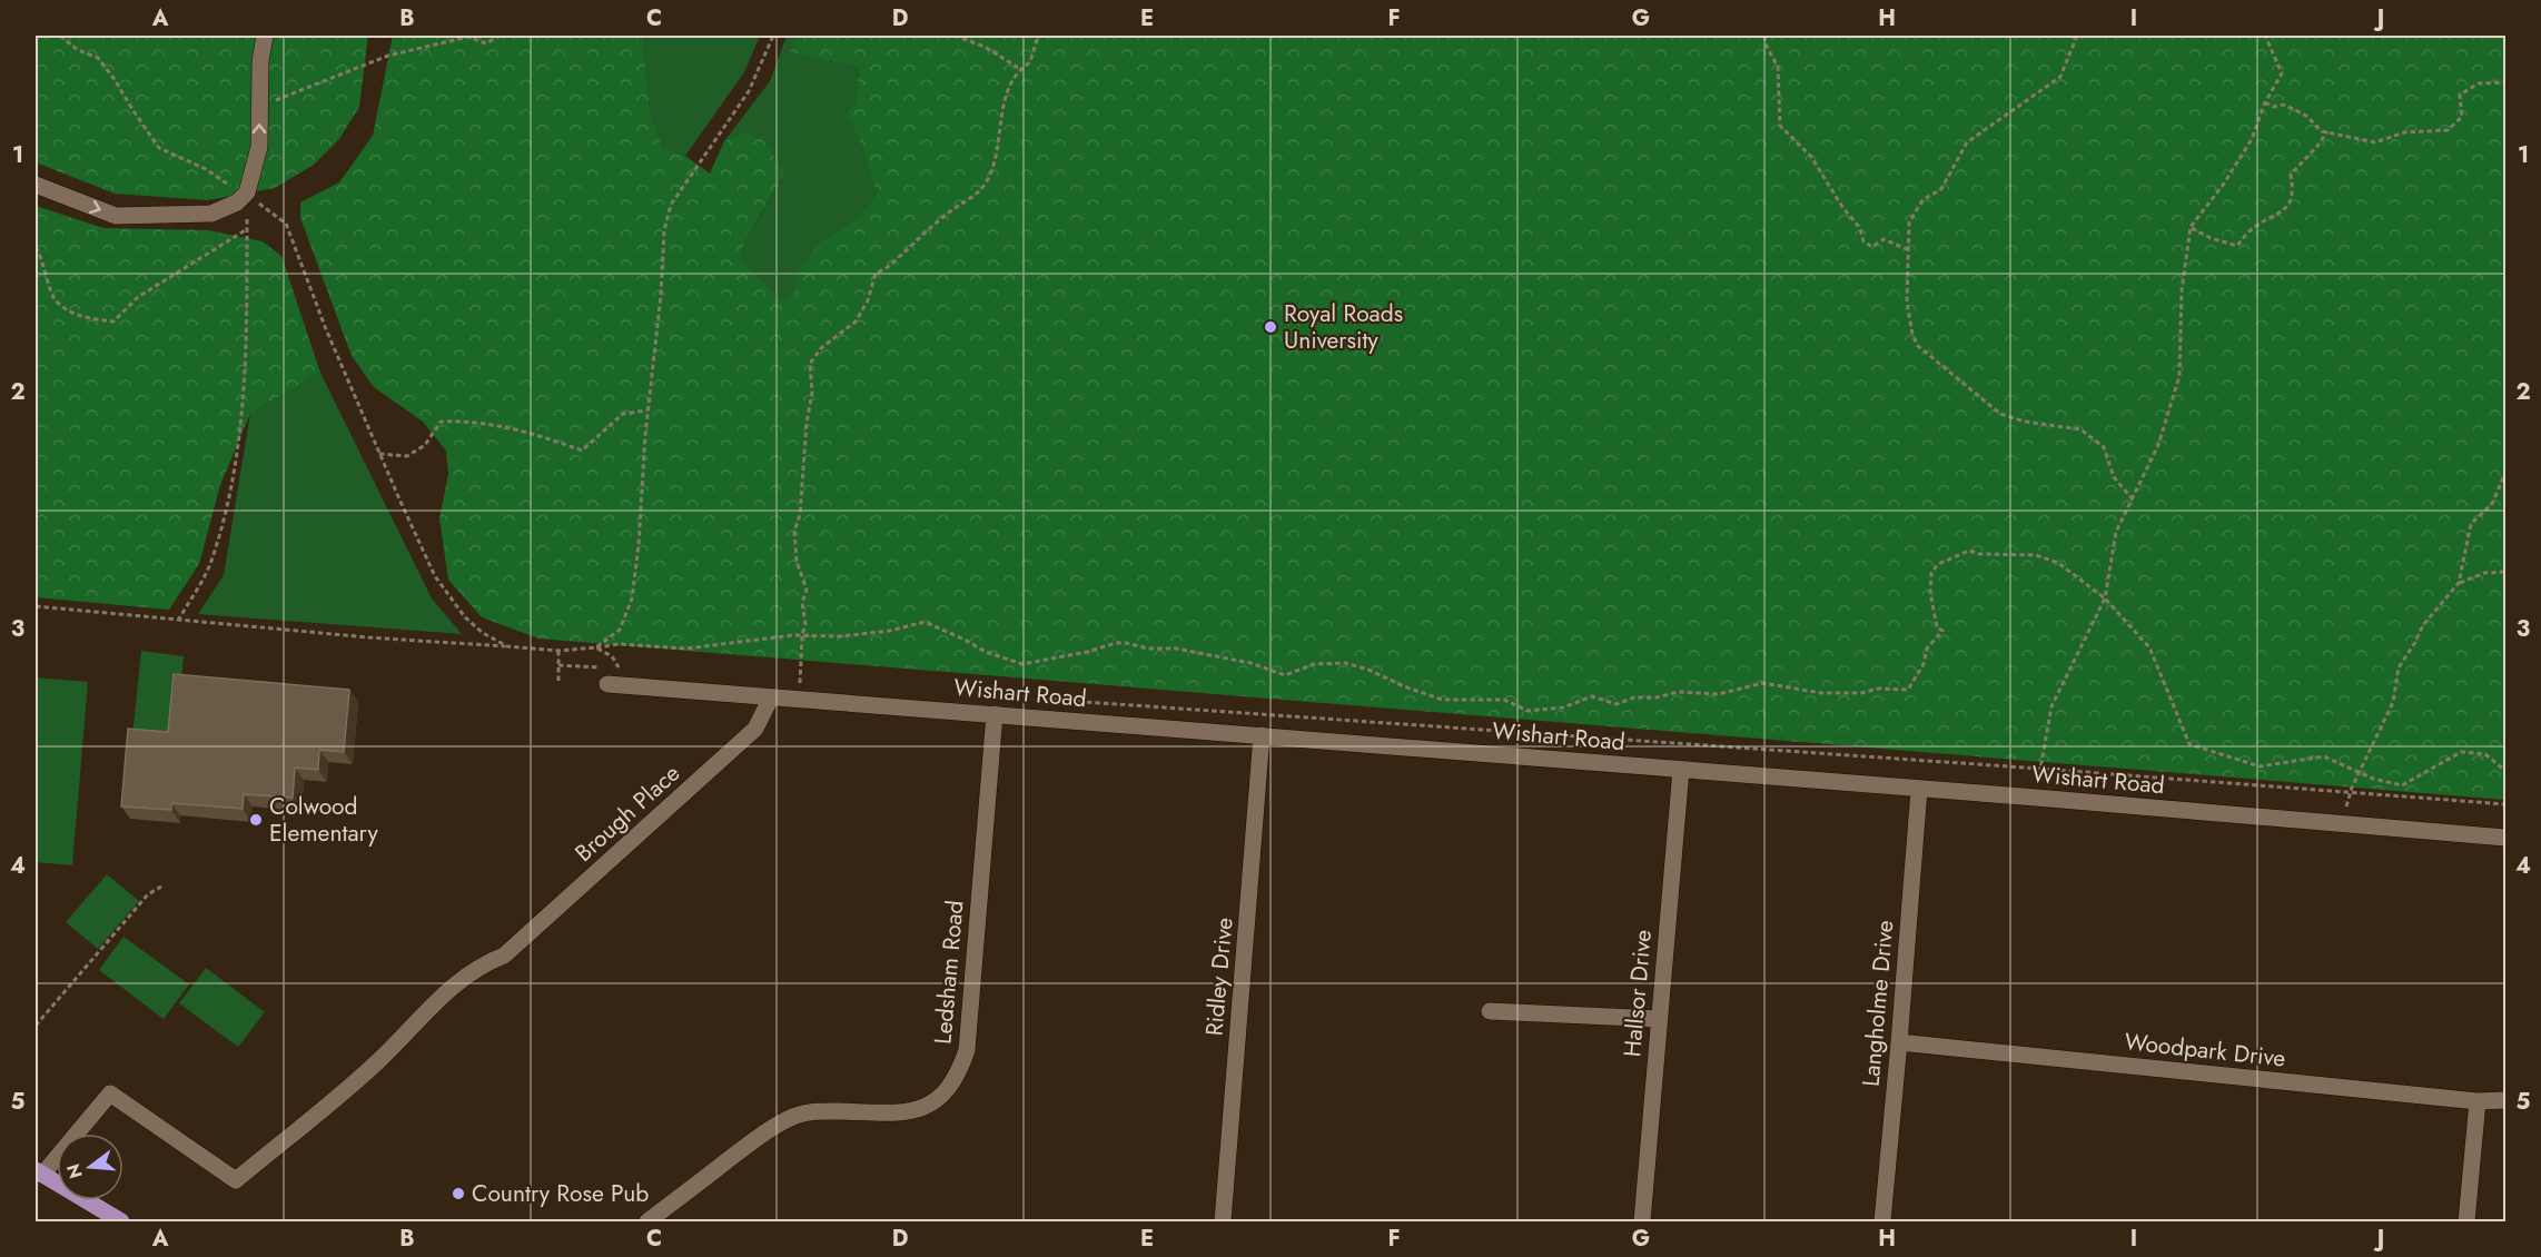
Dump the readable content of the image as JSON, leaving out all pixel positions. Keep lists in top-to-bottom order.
{
  "streets": {
    "street": [
      "Wishart Road",
      "Brough Place",
      "Ledsham Road",
      "Ridley Drive",
      "Hallsor Drive",
      "Langholme Drive",
      "Woodpark Drive"
    ]
  },
  "crossings": [
    ["Wishart Road", "Brough Place"],
    ["Wishart Road", "Ledsham Road"],
    ["Wishart Road", "Ridley Drive"],
    ["Wishart Road", "Hallsor Drive"],
    ["Wishart Road", "Langholme Drive"],
    ["Langholme Drive", "Woodpark Drive"]
  ],
  "places": ["Royal Roads University", "Colwood Elementary", "Country Rose Pub"],
  "north": "left",
  "grid": {
    "columns": [
      "A",
      "B",
      "C",
      "D",
      "E",
      "F",
      "G",
      "H",
      "I",
      "J"
    ],
    "rows": [
      "1",
      "2",
      "3",
      "4",
      "5"
    ]
  }
}
